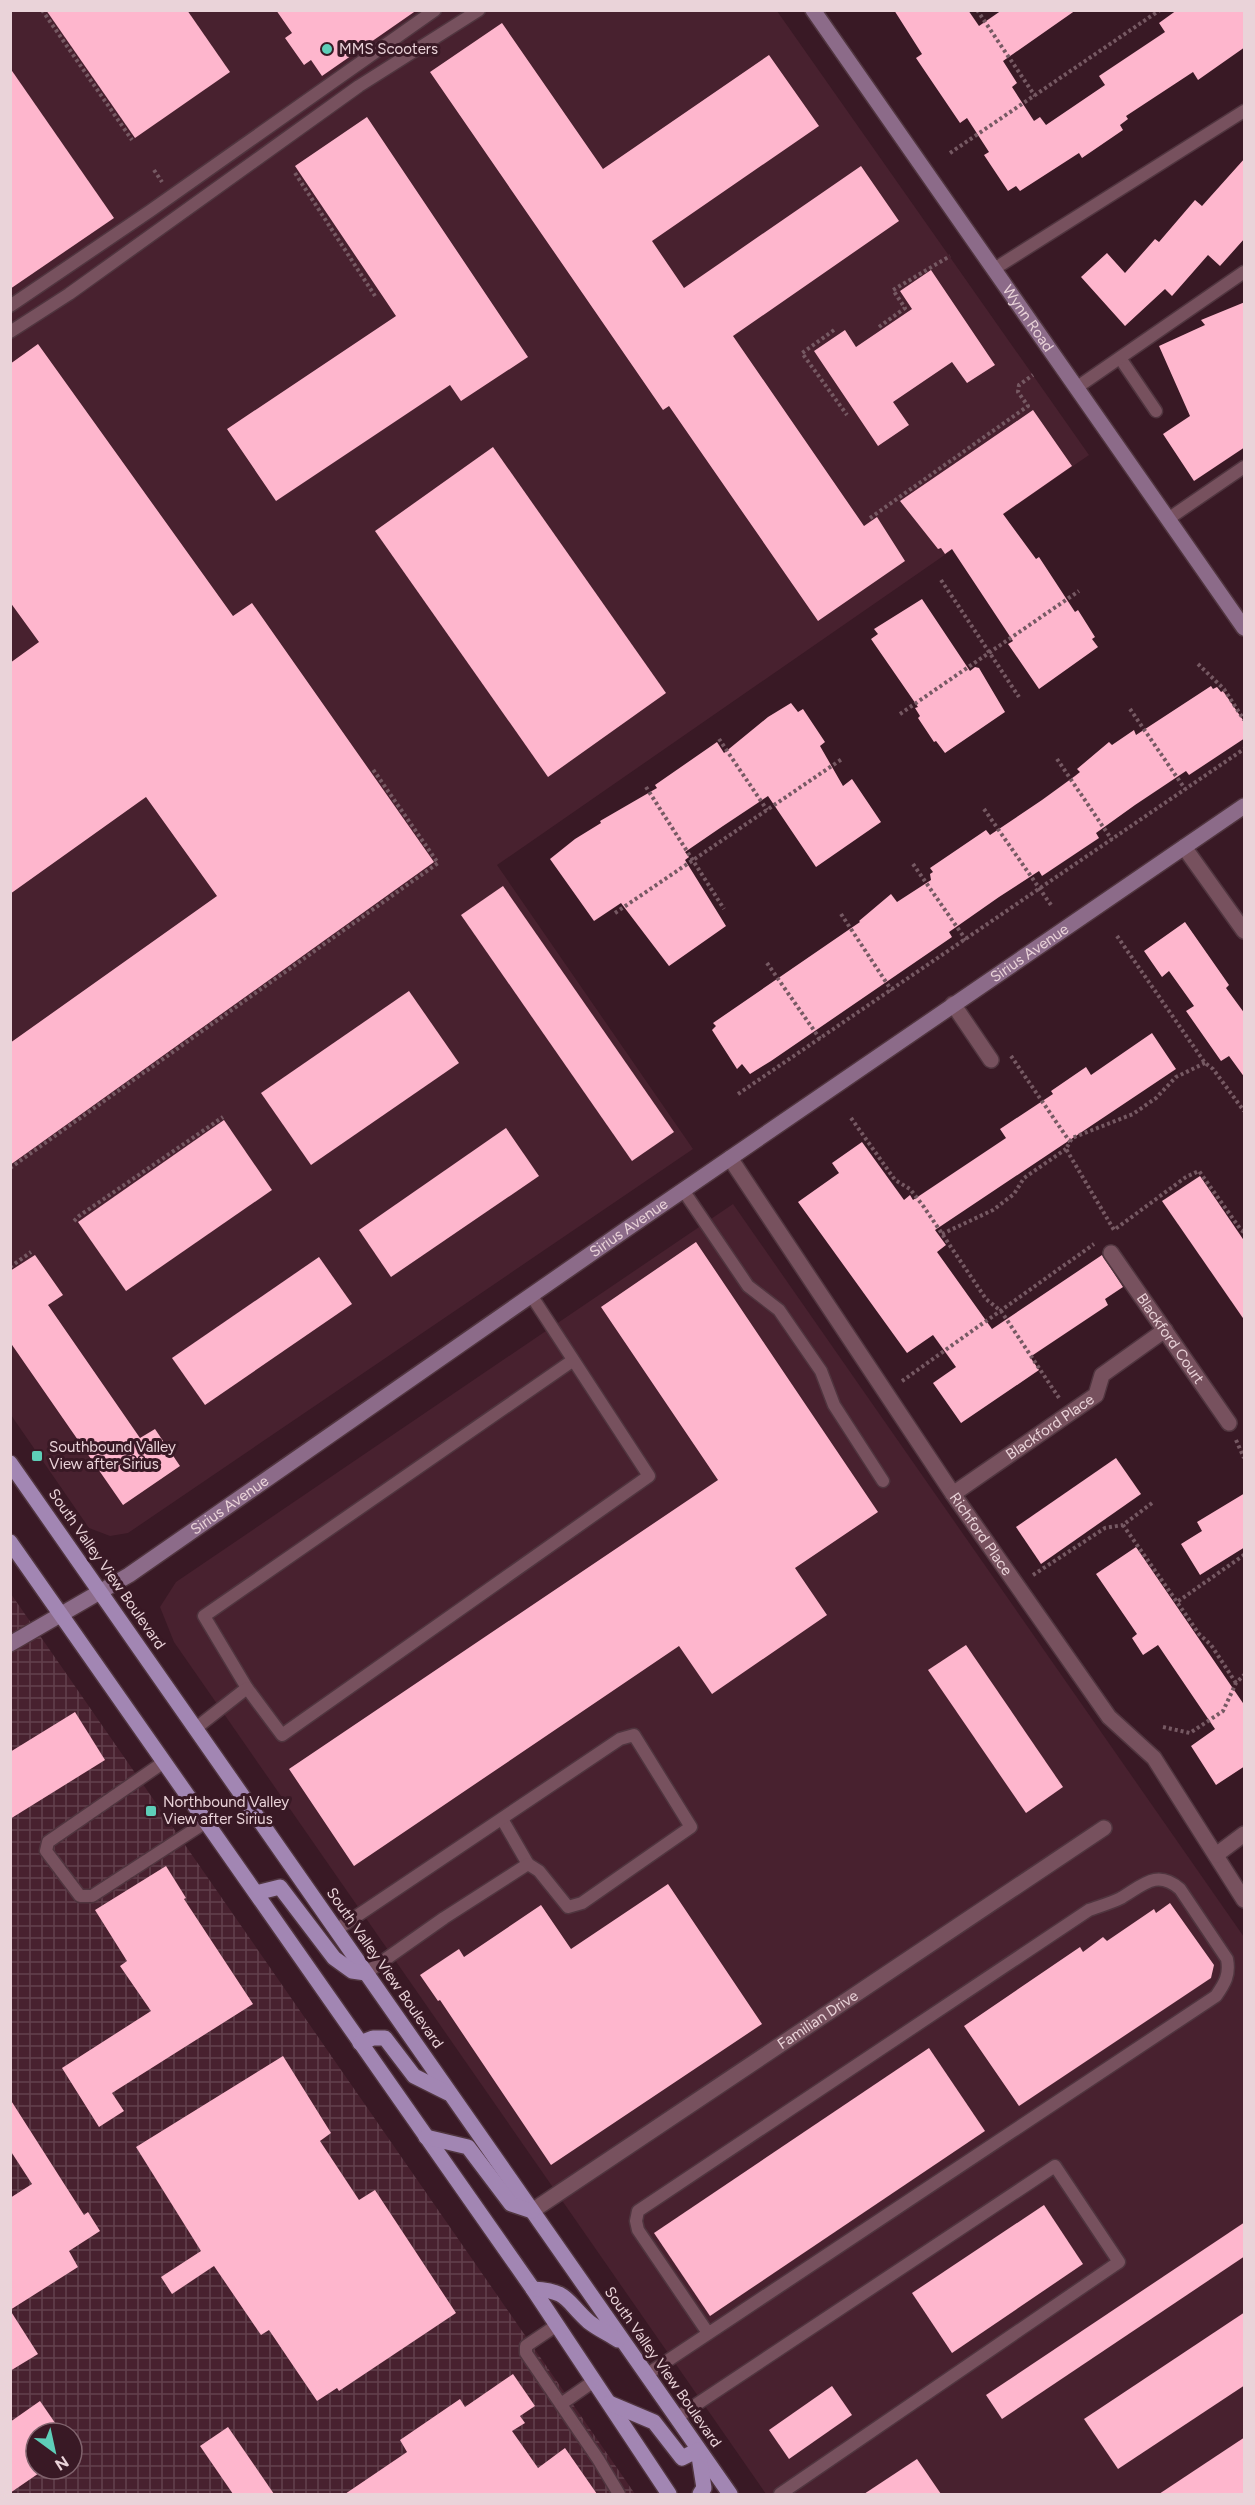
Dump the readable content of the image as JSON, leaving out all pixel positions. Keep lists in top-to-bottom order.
{
  "streets": {
    "main road": ["South Valley View Boulevard"],
    "street": [
      "Wynn Road",
      "Sirius Avenue",
      "Blackford Court",
      "Blackford Place",
      "Richford Place",
      "Familian Drive"
    ]
  },
  "crossings": [
    ["Sirius Avenue", "Richford Place"],
    ["Sirius Avenue", "South Valley View Boulevard"],
    ["Blackford Court", "Blackford Place"],
    ["Blackford Place", "Richford Place"],
    ["South Valley View Boulevard", "Familian Drive"]
  ],
  "places": {
    "other": ["MMS Scooters"],
    "transit": ["Southbound Valley View after Sirius", "Northbound Valley View after Sirius"]
  },
  "north": "bottom right"
}
